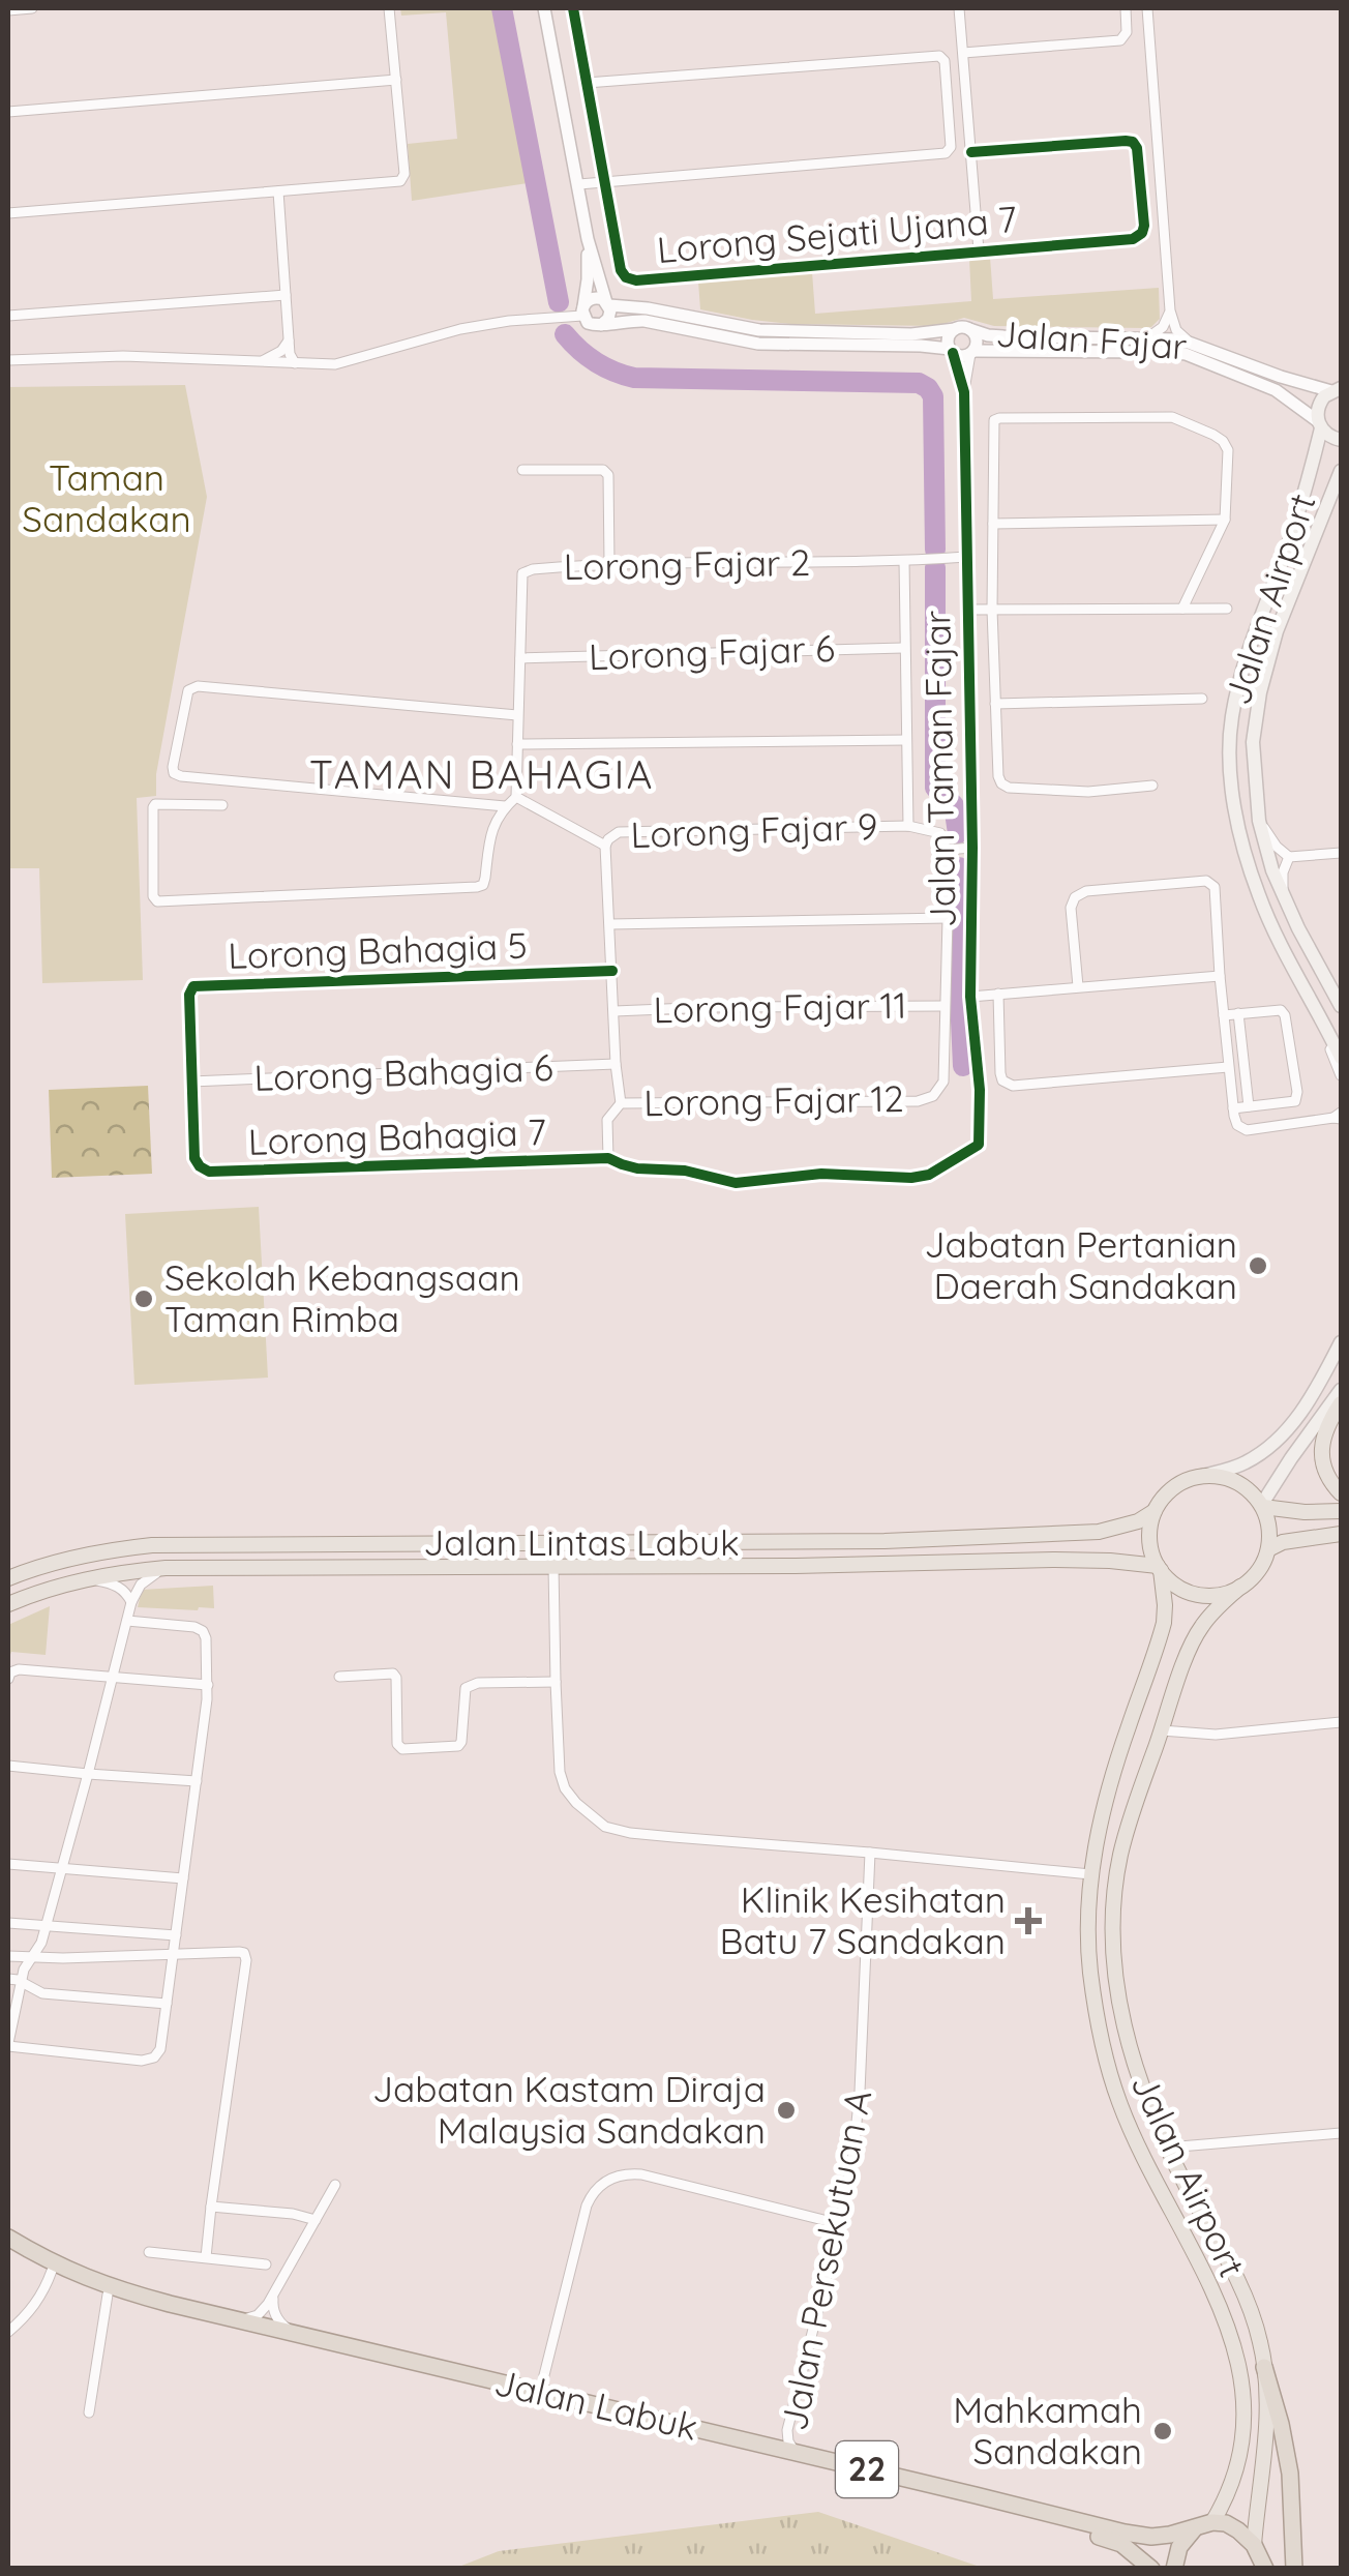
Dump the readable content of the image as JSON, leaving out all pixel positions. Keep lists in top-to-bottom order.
{
  "streets": {
    "highway": ["Jalan Labuk", "22"],
    "main road": ["Jalan Airport", "Jalan Lintas Labuk"],
    "street": [
      "Lorong Sejati Ujana 7",
      "Jalan Fajar",
      "Lorong Fajar 2",
      "Lorong Fajar 6",
      "Jalan Taman Fajar",
      "Lorong Fajar 9",
      "Lorong Bahagia 5",
      "Lorong Fajar 11",
      "Lorong Bahagia 6",
      "Lorong Fajar 12",
      "Lorong Bahagia 7",
      "Jalan Persekutuan A"
    ]
  },
  "crossings": [
    ["Jalan Fajar", "Jalan Airport"],
    ["Lorong Fajar 2", "Lorong Fajar 6"],
    ["Lorong Fajar 2", "Jalan Taman Fajar"],
    ["Jalan Airport", "Jalan Lintas Labuk"],
    ["Jalan Airport", "22"],
    ["Jalan Taman Fajar", "Lorong Bahagia 7"],
    ["Lorong Bahagia 5", "Lorong Bahagia 6"],
    ["Lorong Bahagia 5", "Lorong Bahagia 7"],
    ["Lorong Fajar 11", "Lorong Fajar 12"],
    ["Lorong Fajar 12", "Lorong Bahagia 7"],
    ["Jalan Persekutuan A", "Jalan Labuk"],
    ["Jalan Labuk", "22"]
  ],
  "districts": ["TAMAN BAHAGIA"],
  "parks": ["Taman Sandakan"],
  "places": {
    "other": [
      "Jabatan Pertanian Daerah Sandakan",
      "Sekolah Kebangsaan Taman Rimba",
      "Jabatan Kastam Diraja Malaysia Sandakan",
      "Mahkamah Sandakan"
    ],
    "health": ["Klinik Kesihatan Batu 7 Sandakan"]
  }
}
